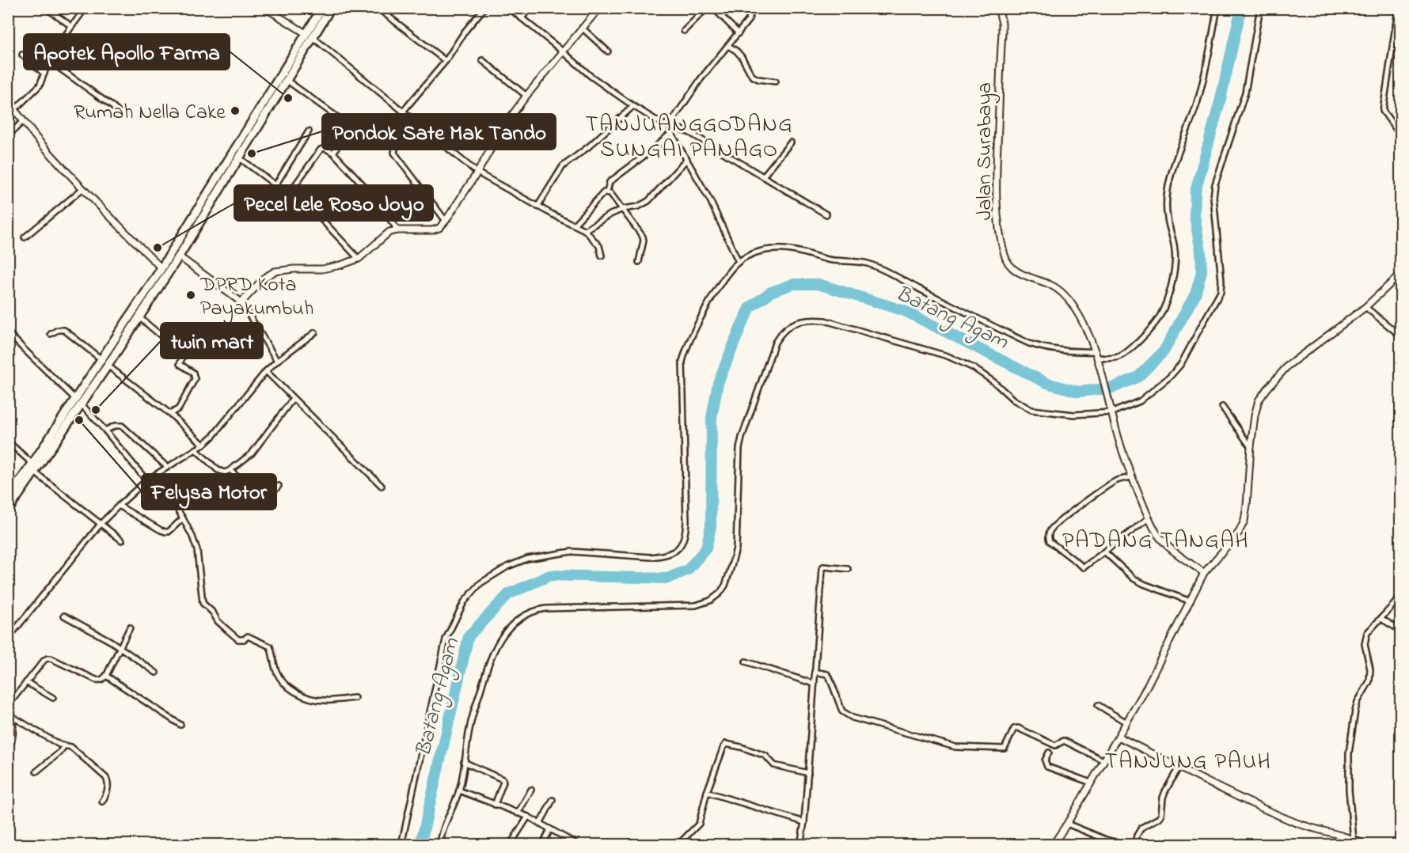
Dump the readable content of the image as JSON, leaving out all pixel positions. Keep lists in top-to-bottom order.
{
  "streets": {
    "street": ["Jalan Surabaya"]
  },
  "districts": ["TANJUANGGODANG SUNGAI PANAGO", "PADANG TANGAH", "TANJUNG PAUH"],
  "water": ["Batang Agam"],
  "places": [
    "Apotek Apollo Farma",
    "Rumah Nella Cake",
    "Pondok Sate Mak Tando",
    "Pecel Lele Roso Joyo",
    "DPRD Kota Payakumbuh",
    "twin mart",
    "Felysa Motor"
  ]
}
